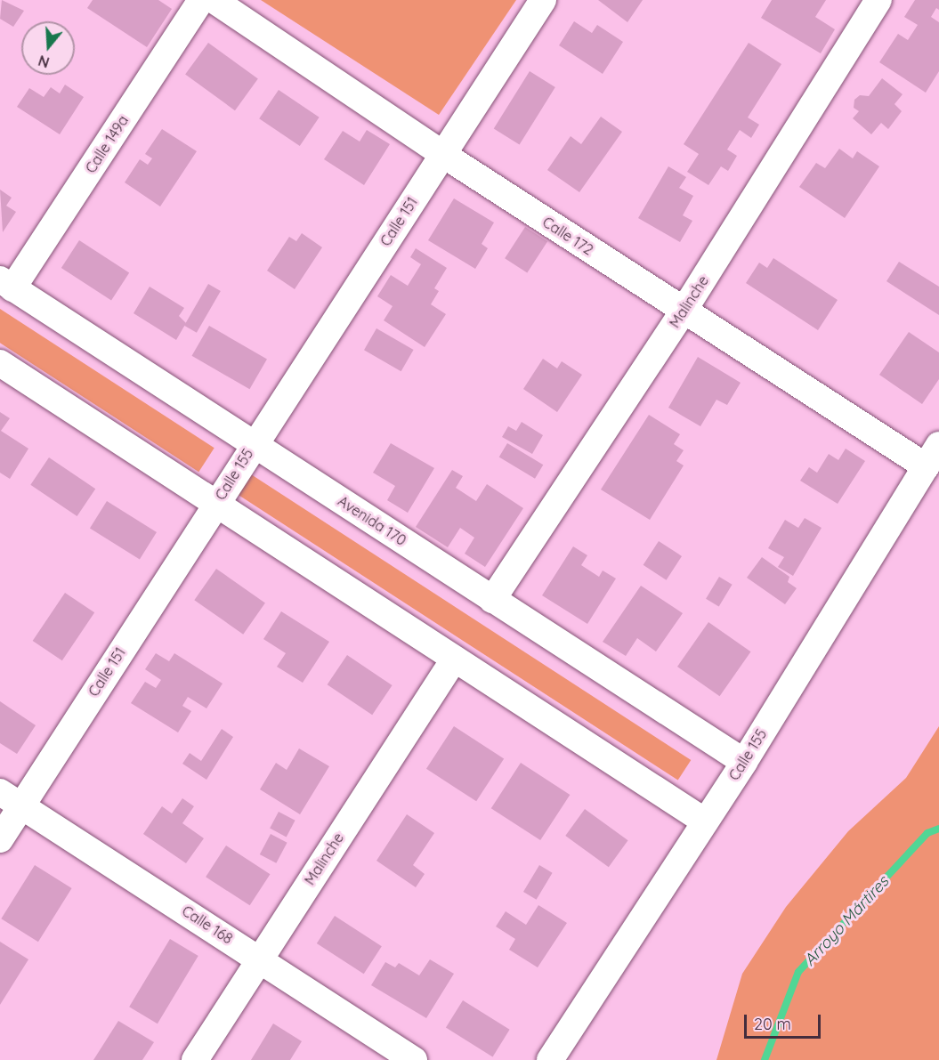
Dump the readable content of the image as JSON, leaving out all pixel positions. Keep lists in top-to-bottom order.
{
  "streets": {
    "street": [
      "Calle 149a",
      "Calle 151",
      "Calle 172",
      "Malinche",
      "Calle 155",
      "Avenida 170",
      "Calle 168"
    ]
  },
  "crossings": [
    ["Calle 149a", "Avenida 170"],
    ["Calle 151", "Calle 172"],
    ["Calle 151", "Calle 155"],
    ["Calle 151", "Avenida 170"],
    ["Calle 151", "Calle 168"],
    ["Calle 172", "Malinche"],
    ["Calle 172", "Calle 155"],
    ["Malinche", "Avenida 170"],
    ["Malinche", "Calle 168"],
    ["Calle 155", "Avenida 170"]
  ],
  "water": ["Arroyo Mártires"],
  "scale_bar": "20 m",
  "north": "bottom"
}
